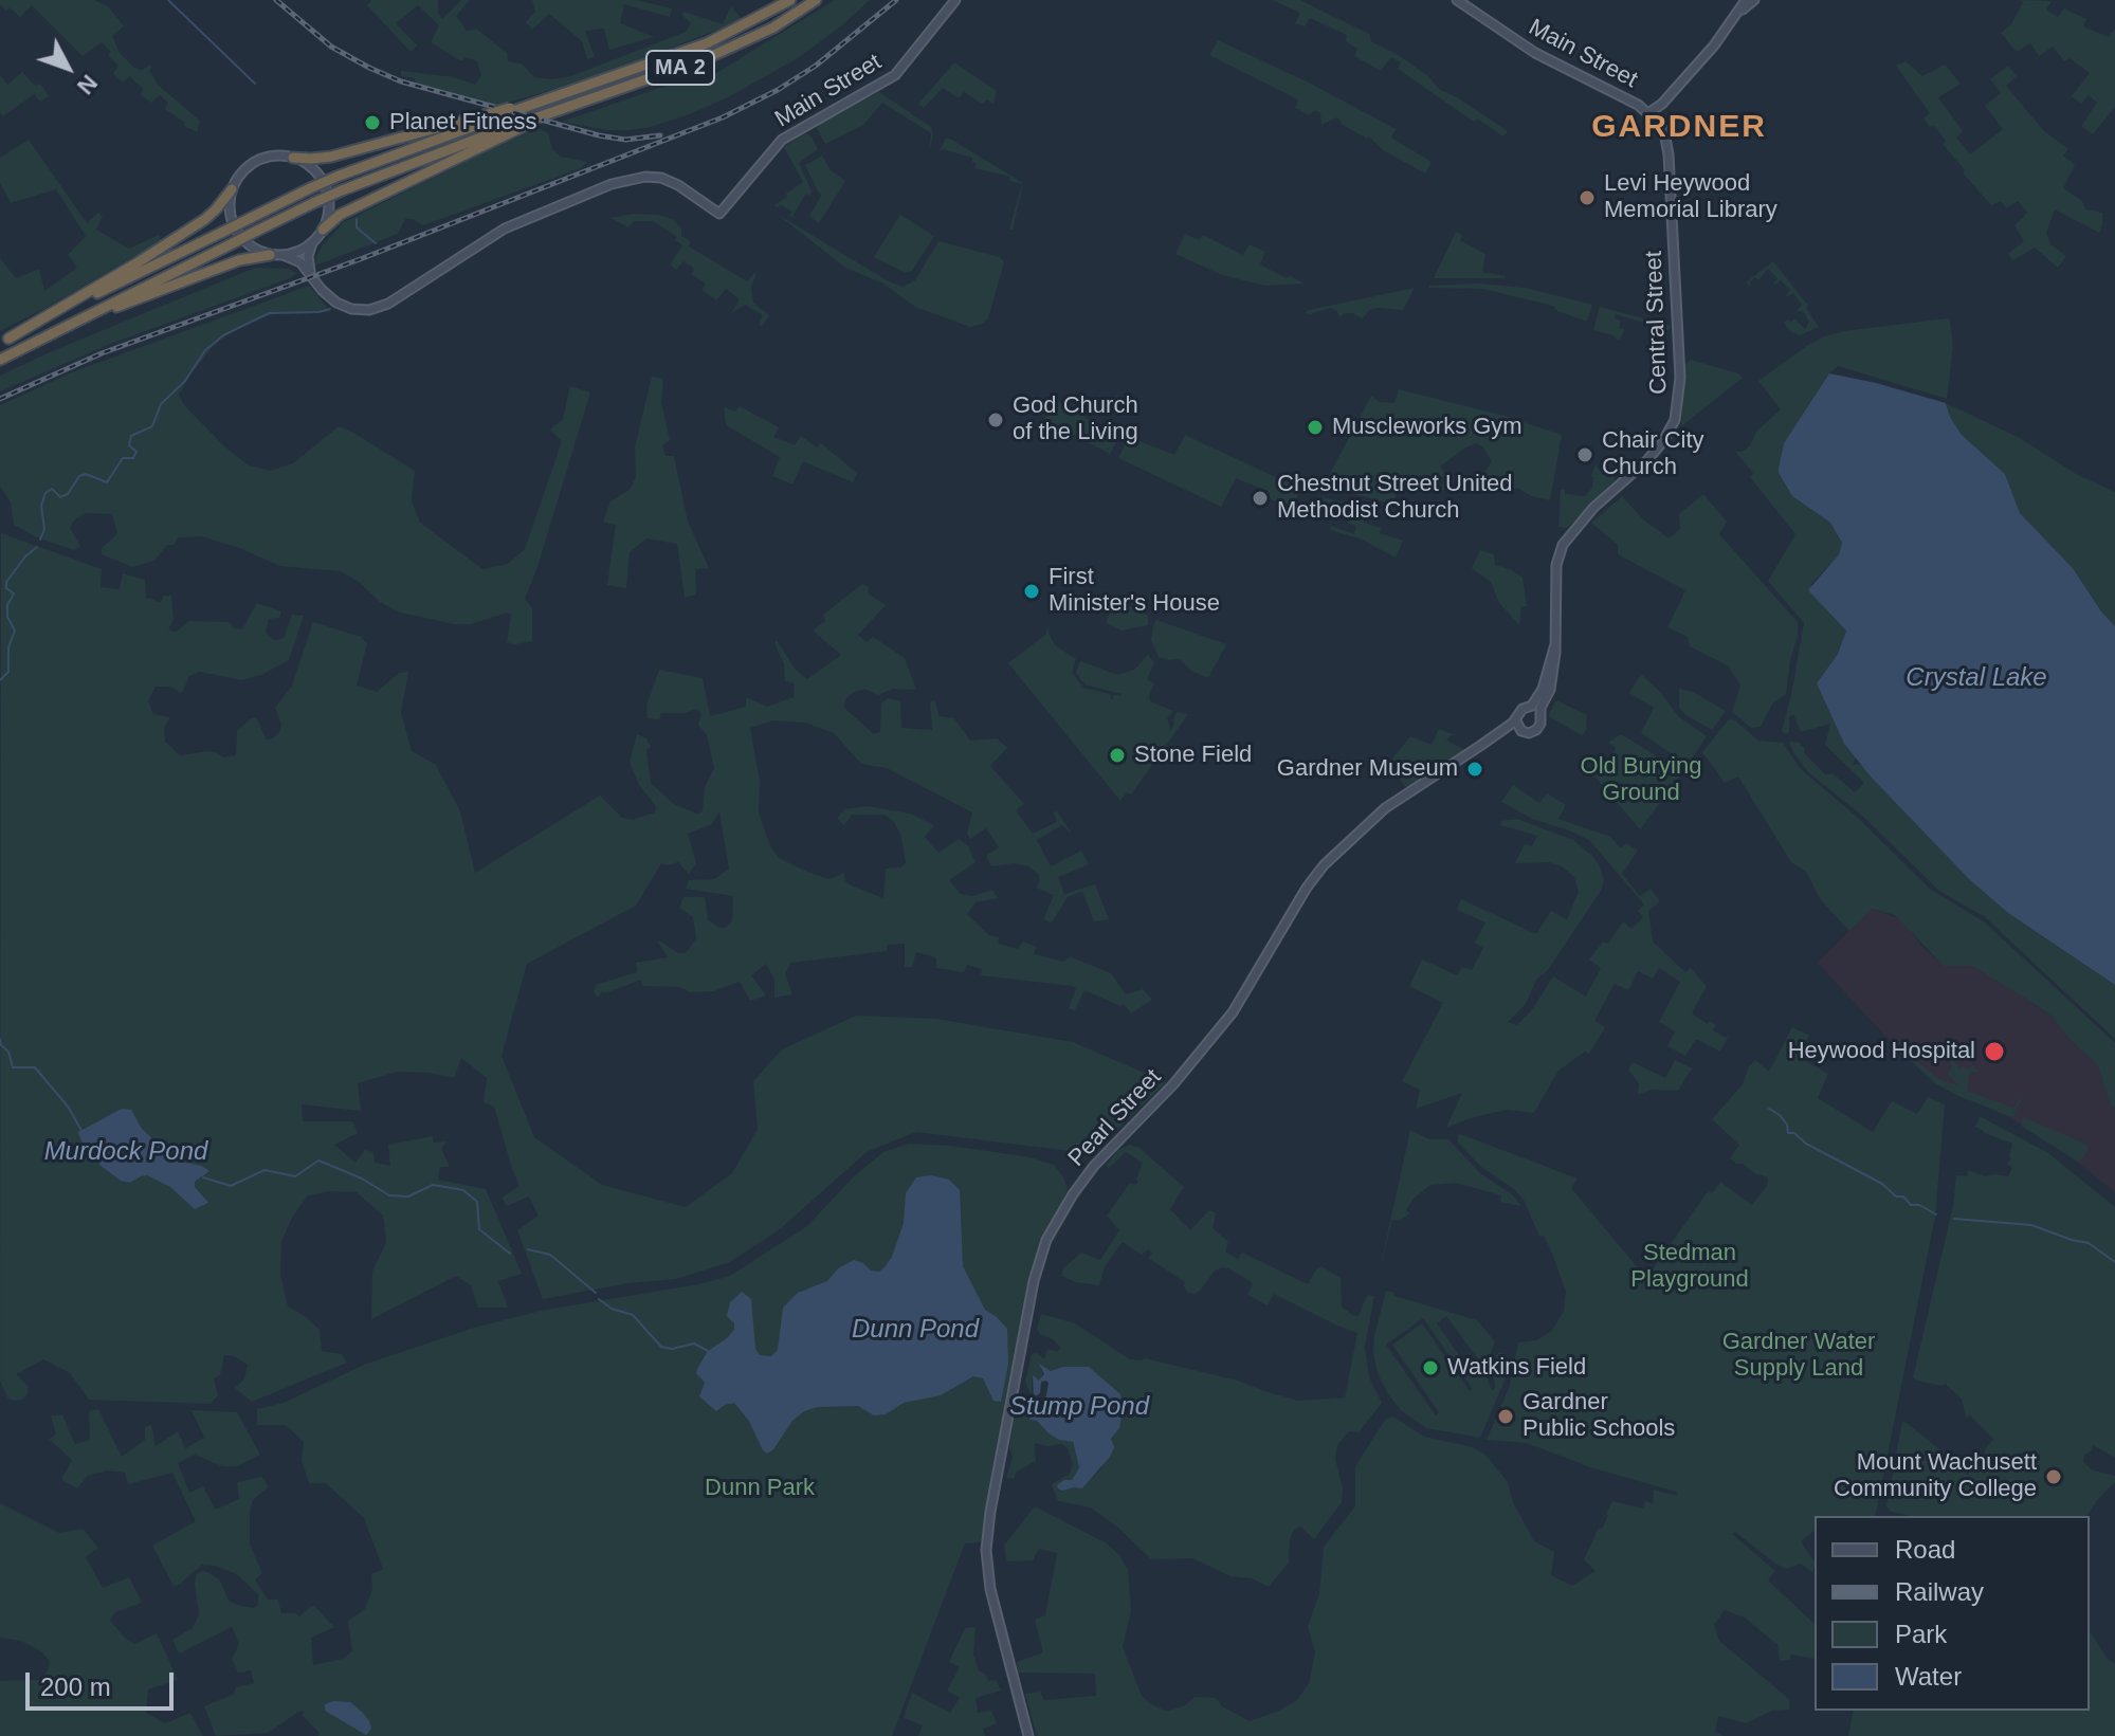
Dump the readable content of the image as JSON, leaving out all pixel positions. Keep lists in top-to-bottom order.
{
  "streets": {
    "highway": ["MA 2"],
    "main road": ["Main Street", "Central Street", "Pearl Street"]
  },
  "crossings": [
    ["Main Street", "Central Street"]
  ],
  "districts": ["GARDNER"],
  "water": [
    "Crystal Lake",
    "Murdock Pond",
    "Dunn Pond",
    "Stump Pond"
  ],
  "parks": [
    "Old Burying Ground",
    "Stedman Playground",
    "Gardner Water Supply Land",
    "Dunn Park"
  ],
  "places": [
    "Planet Fitness",
    "Levi Heywood Memorial Library",
    "God Church of the Living",
    "Muscleworks Gym",
    "Chair City Church",
    "Chestnut Street United Methodist Church",
    "First Minister's House",
    "Stone Field",
    "Gardner Museum",
    "Heywood Hospital",
    "Watkins Field",
    "Gardner Public Schools",
    "Mount Wachusett Community College"
  ],
  "legend": [
    "Road",
    "Railway",
    "Park",
    "Water"
  ],
  "scale_bar": "200 m",
  "north": "bottom right"
}
